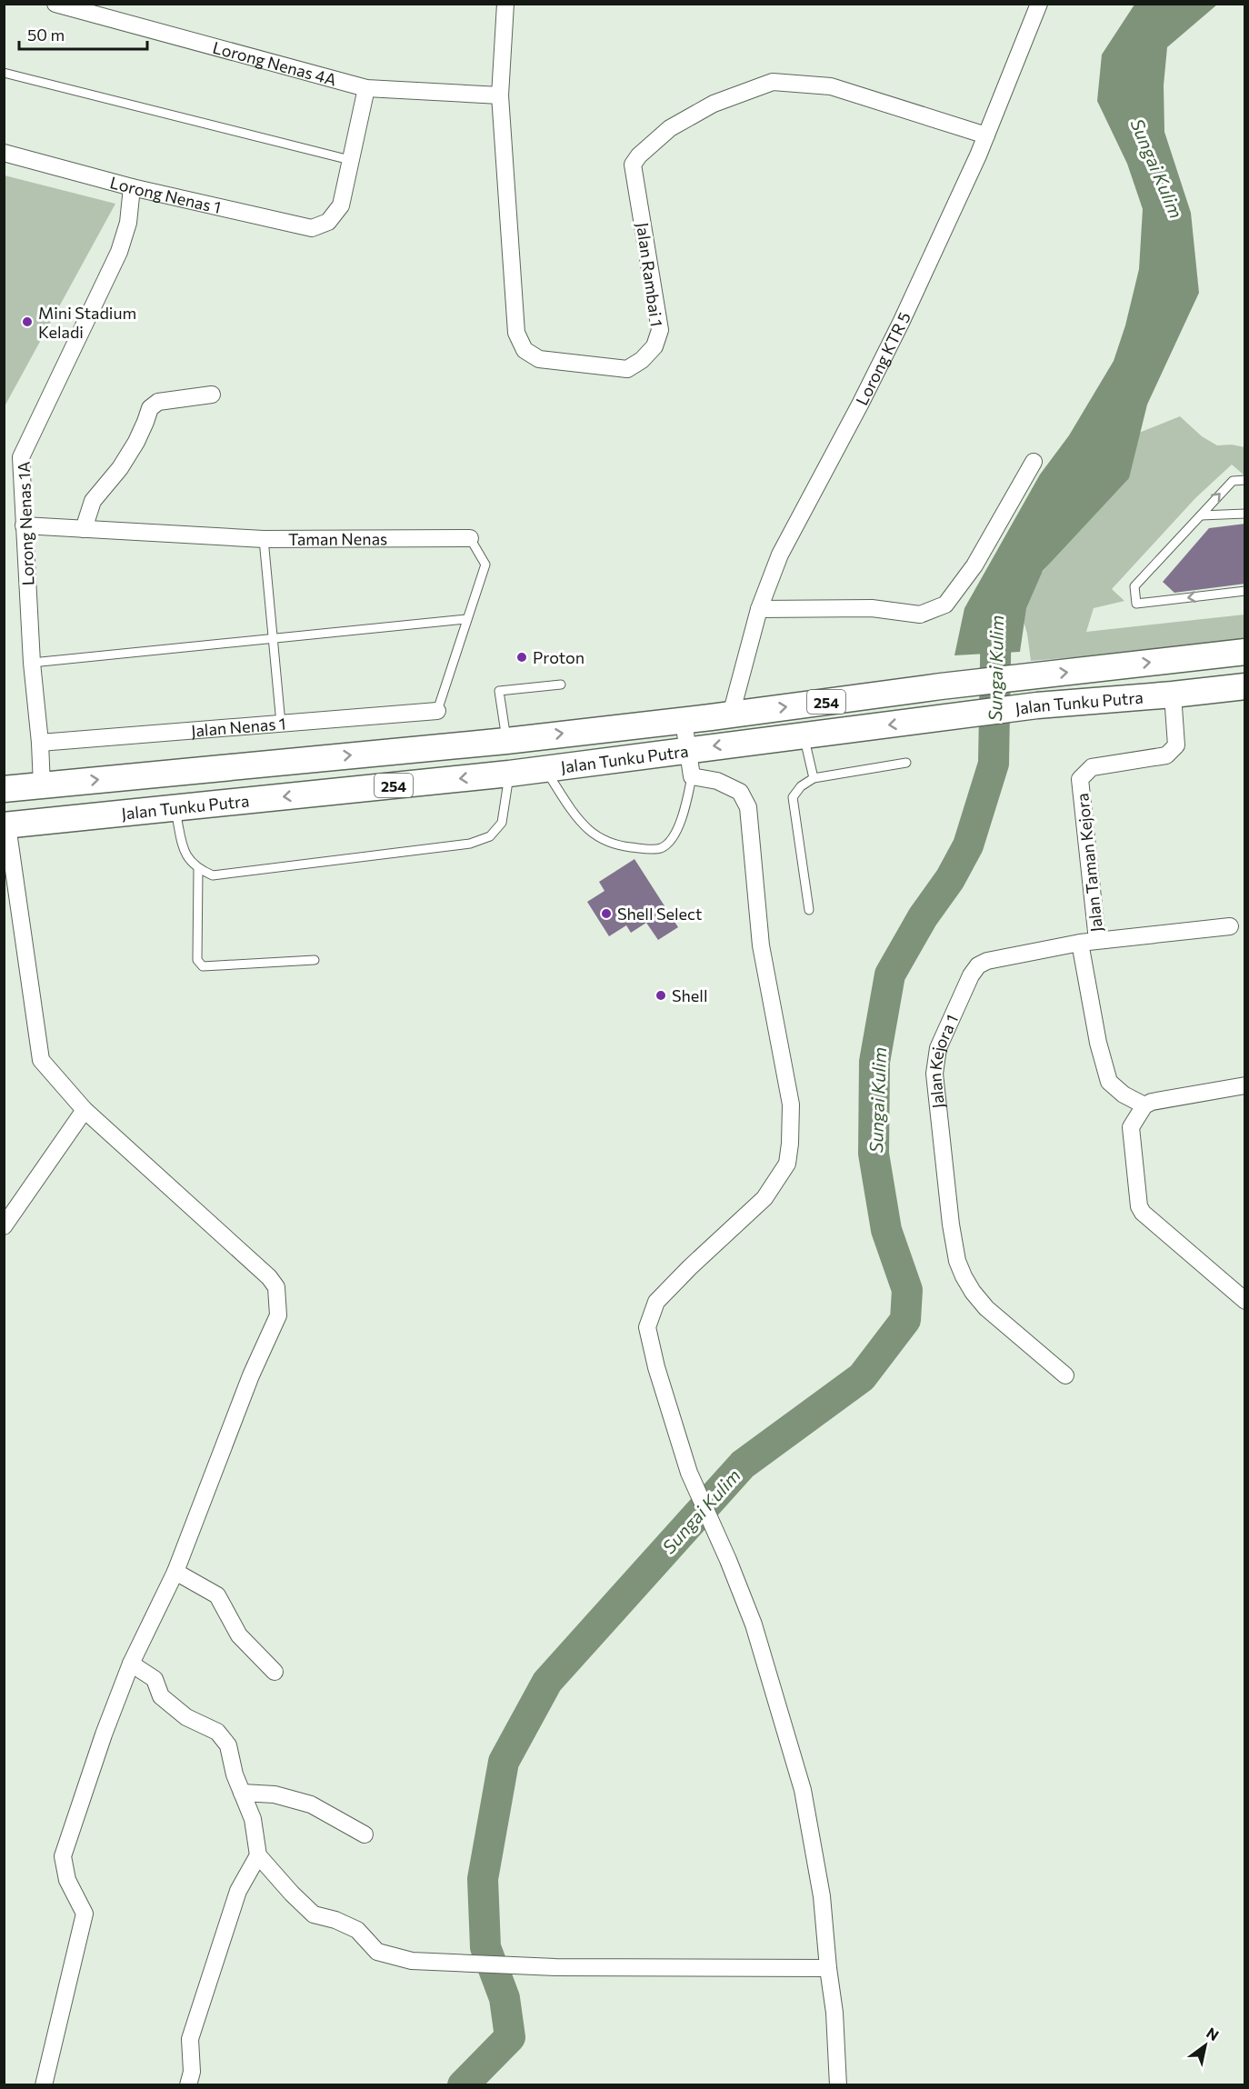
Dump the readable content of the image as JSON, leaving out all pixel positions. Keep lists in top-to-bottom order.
{
  "streets": {
    "main road": ["254", "Jalan Tunku Putra"],
    "street": [
      "Lorong Nenas 4A",
      "Lorong Nenas 1",
      "Jalan Rambai 1",
      "Lorong KTR 5",
      "Lorong Nenas 1A",
      "Taman Nenas",
      "Jalan Nenas 1",
      "Jalan Taman Kejora",
      "Jalan Kejora 1"
    ]
  },
  "crossings": [
    ["Lorong Nenas 4A", "Jalan Rambai 1"],
    ["Lorong Nenas 1", "Lorong Nenas 1A"],
    ["Jalan Rambai 1", "Lorong KTR 5"],
    ["Lorong KTR 5", "Jalan Tunku Putra"],
    ["Lorong Nenas 1A", "Taman Nenas"],
    ["Lorong Nenas 1A", "Jalan Tunku Putra"],
    ["Lorong Nenas 1A", "Jalan Nenas 1"],
    ["Taman Nenas", "Jalan Nenas 1"],
    ["Jalan Tunku Putra", "Jalan Taman Kejora"],
    ["Jalan Taman Kejora", "Jalan Kejora 1"]
  ],
  "water": ["Sungai Kulim"],
  "places": [
    "Mini Stadium Keladi",
    "Proton",
    "Shell Select",
    "Shell"
  ],
  "scale_bar": "50 m",
  "north": "top right"
}
